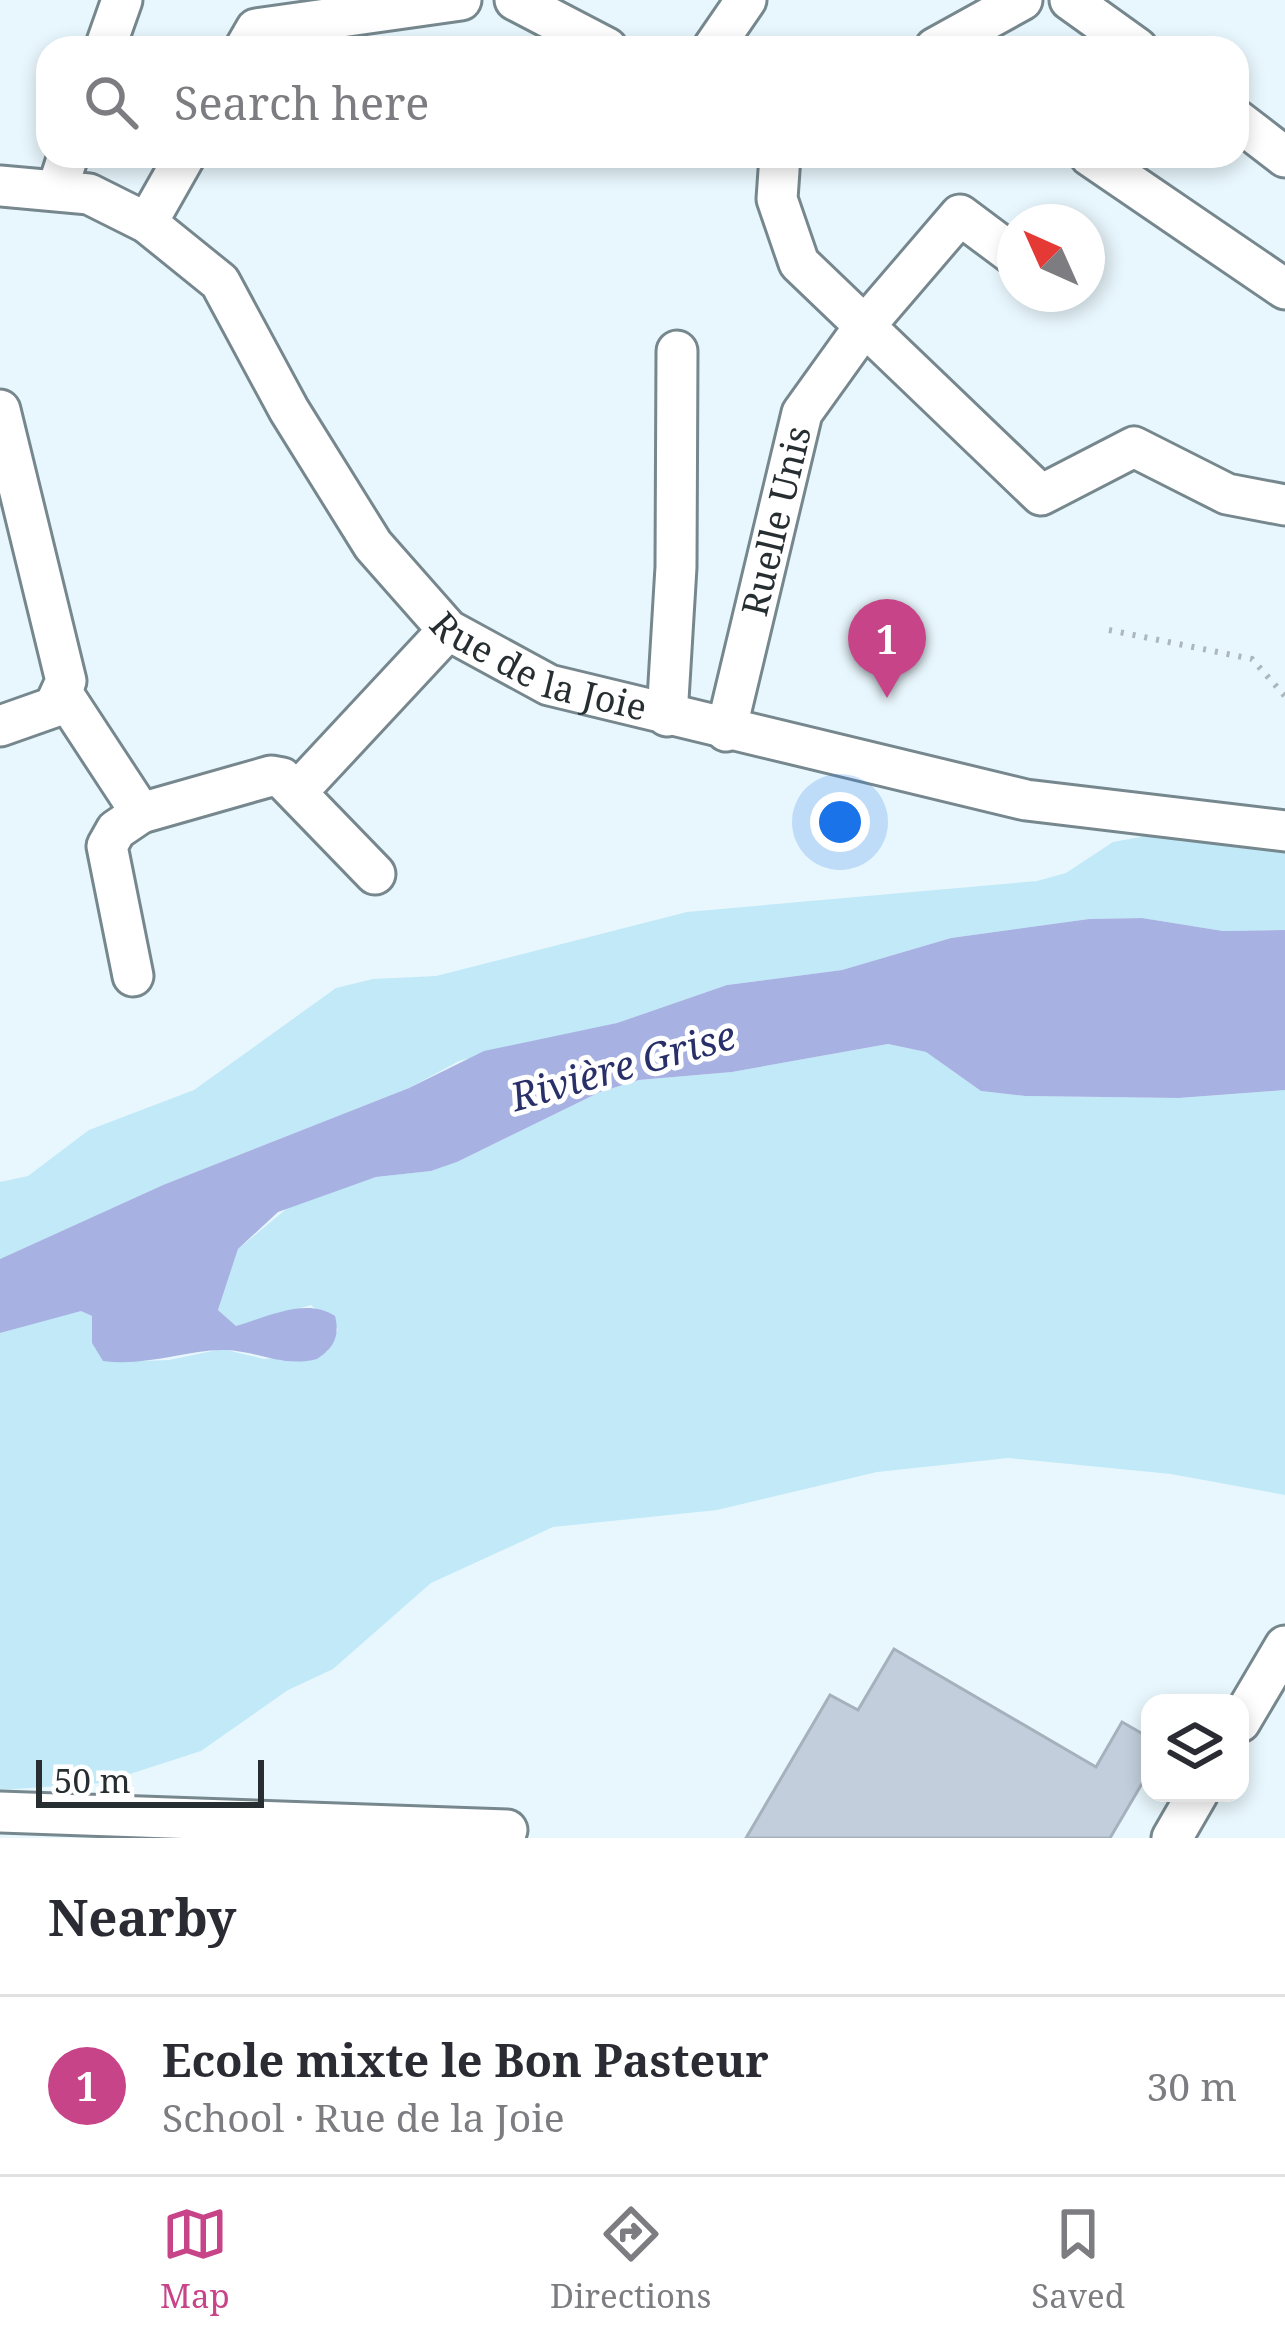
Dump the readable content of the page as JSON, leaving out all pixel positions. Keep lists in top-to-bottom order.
{
  "streets": {
    "street": ["Ruelle Unis", "Rue de la Joie"]
  },
  "crossings": [
    ["Ruelle Unis", "Rue de la Joie"]
  ],
  "water": ["Rivière Grise"],
  "scale_bar": "50 m",
  "north": "top left",
  "page": {
    "search": "Search here",
    "pins": "1",
    "scale": "50 m",
    "heading": "Nearby",
    "list": [
      {
        "mark": "1",
        "name": "Ecole mixte le Bon Pasteur",
        "note": "School · Rue de la Joie",
        "value": "30 m"
      }
    ],
    "nav": ["Map", "Directions", "Saved"]
  }
}
